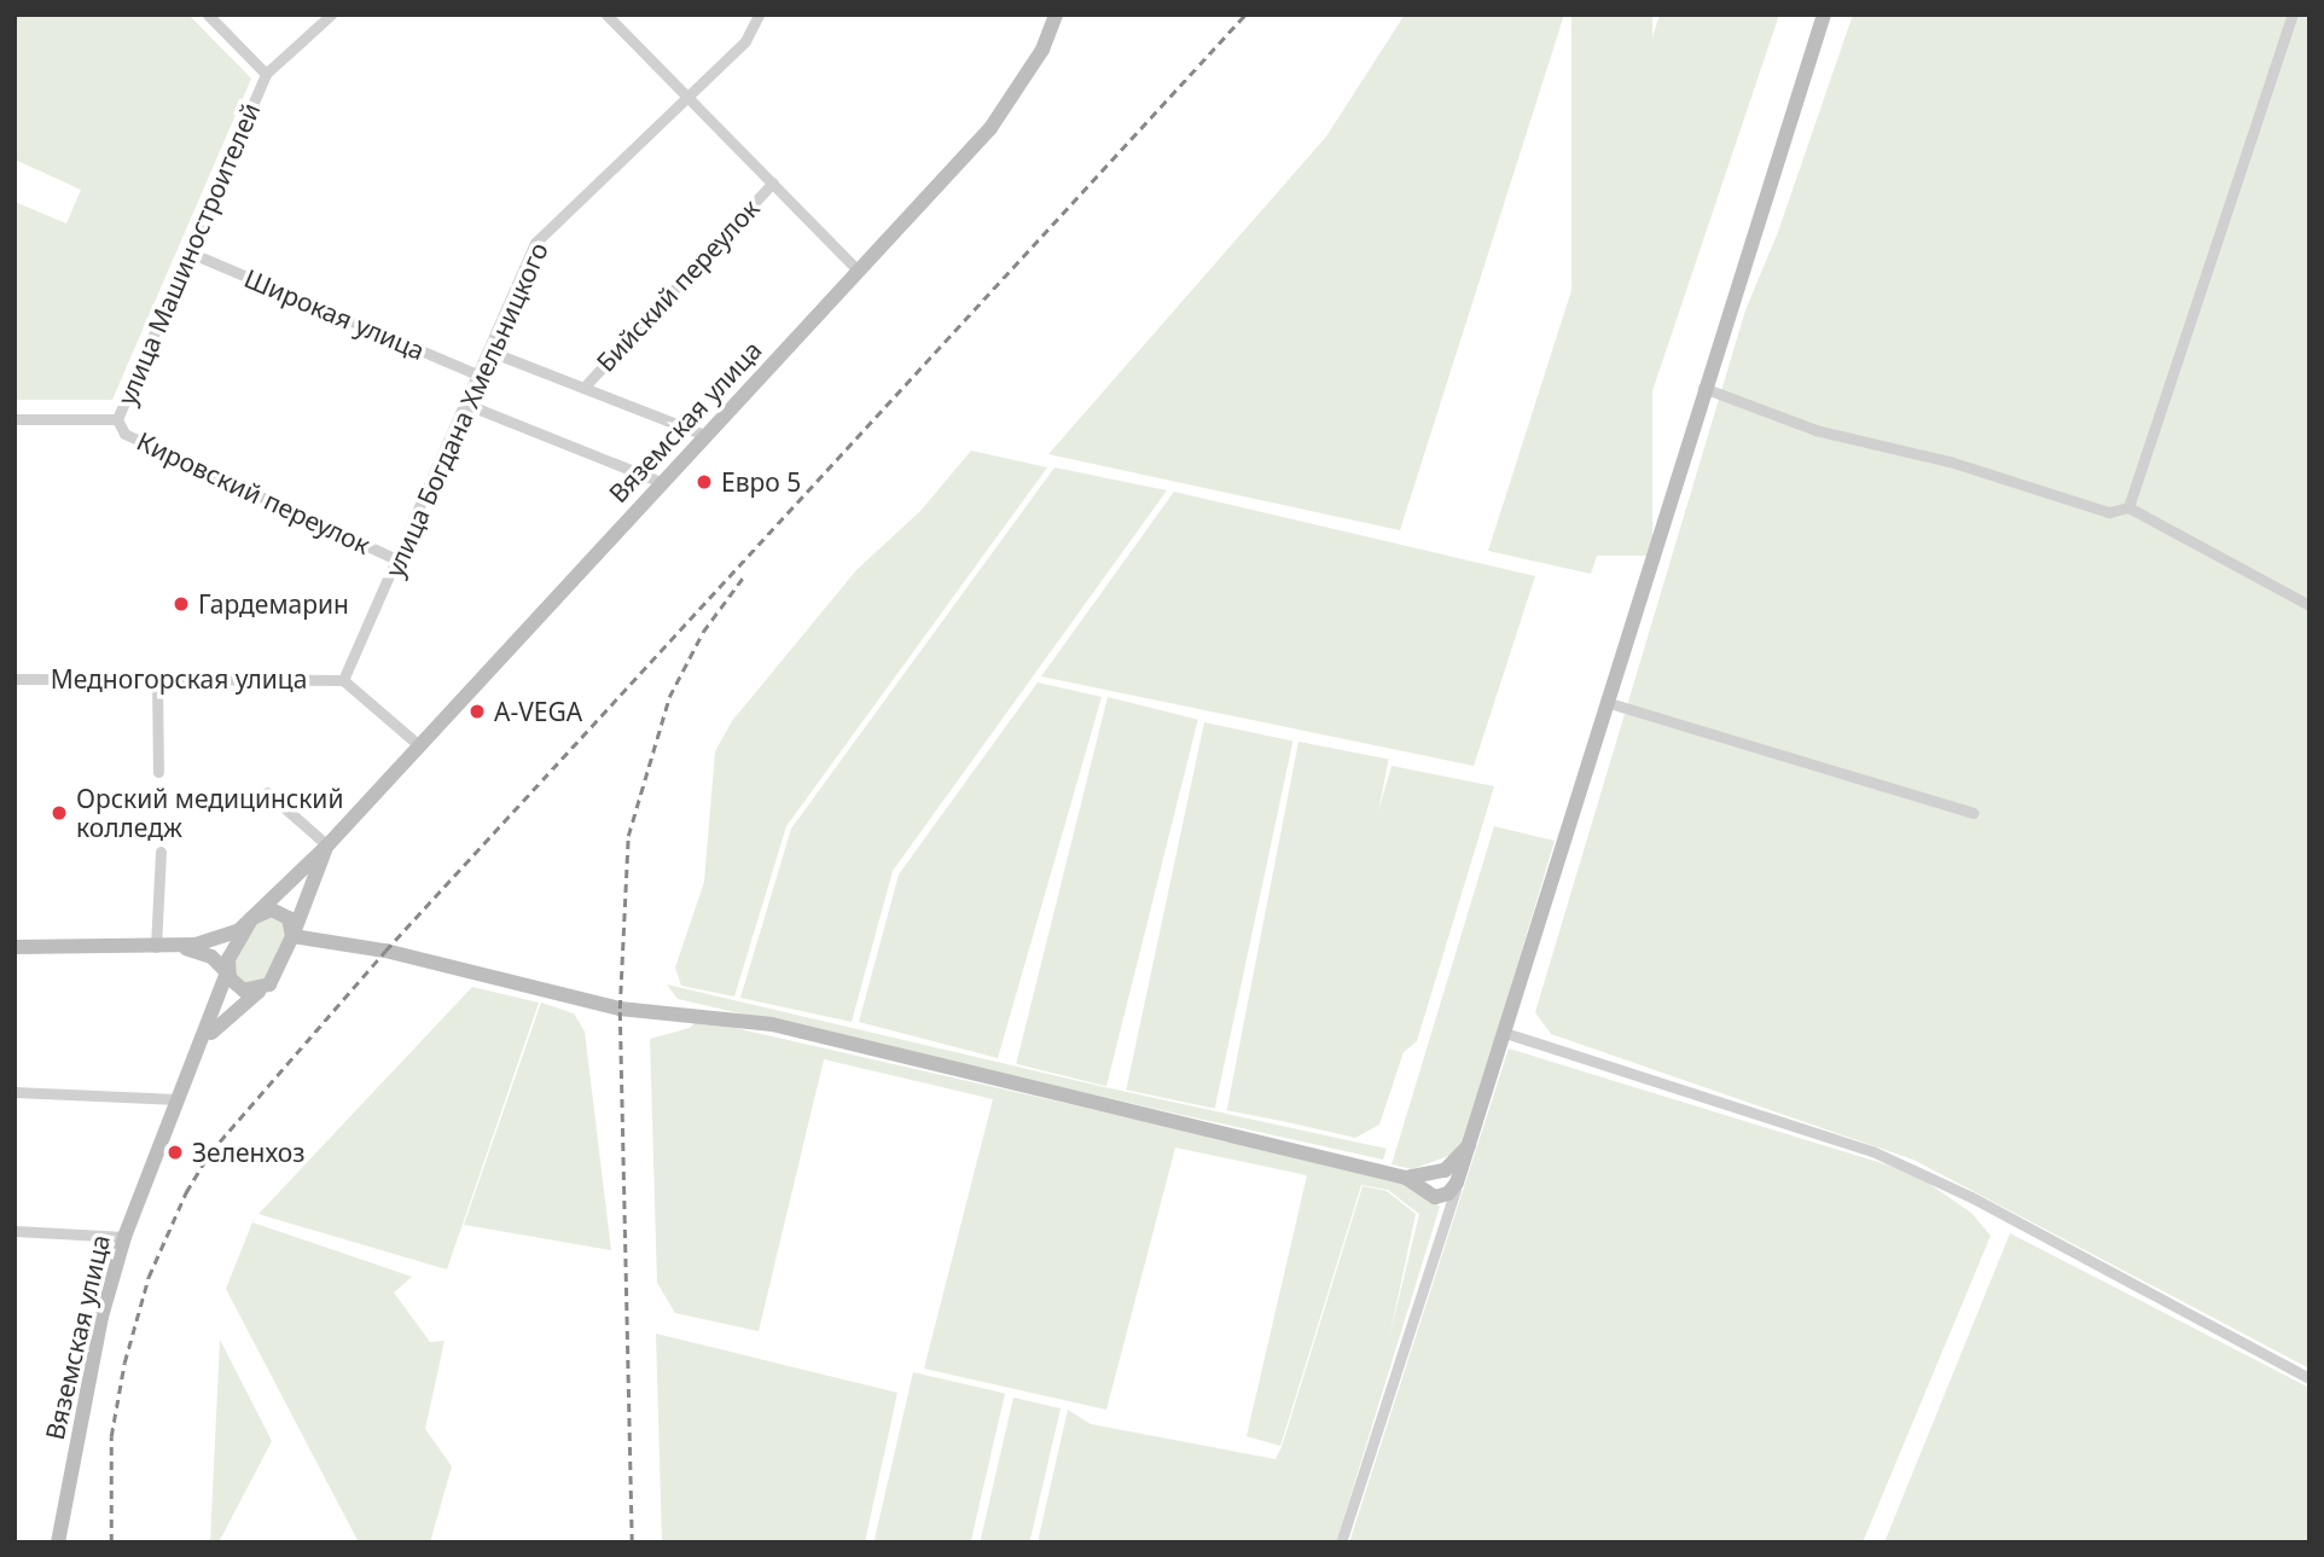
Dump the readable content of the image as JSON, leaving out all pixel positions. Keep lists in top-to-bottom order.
{
  "streets": {
    "main road": ["Вяземская улица"],
    "street": [
      "улица Машиностроителей",
      "Бийский переулок",
      "Широкая улица",
      "улица Богдана Хмельницкого",
      "Кировский переулок",
      "Медногорская улица"
    ]
  },
  "crossings": [
    ["улица Машиностроителей", "Широкая улица"],
    ["улица Машиностроителей", "Кировский переулок"],
    ["Широкая улица", "улица Богдана Хмельницкого"],
    ["улица Богдана Хмельницкого", "Кировский переулок"],
    ["улица Богдана Хмельницкого", "Медногорская улица"]
  ],
  "places": [
    "Евро 5",
    "Гардемарин",
    "A-VEGA",
    "Орский медицинский колледж",
    "Зеленхоз"
  ]
}
